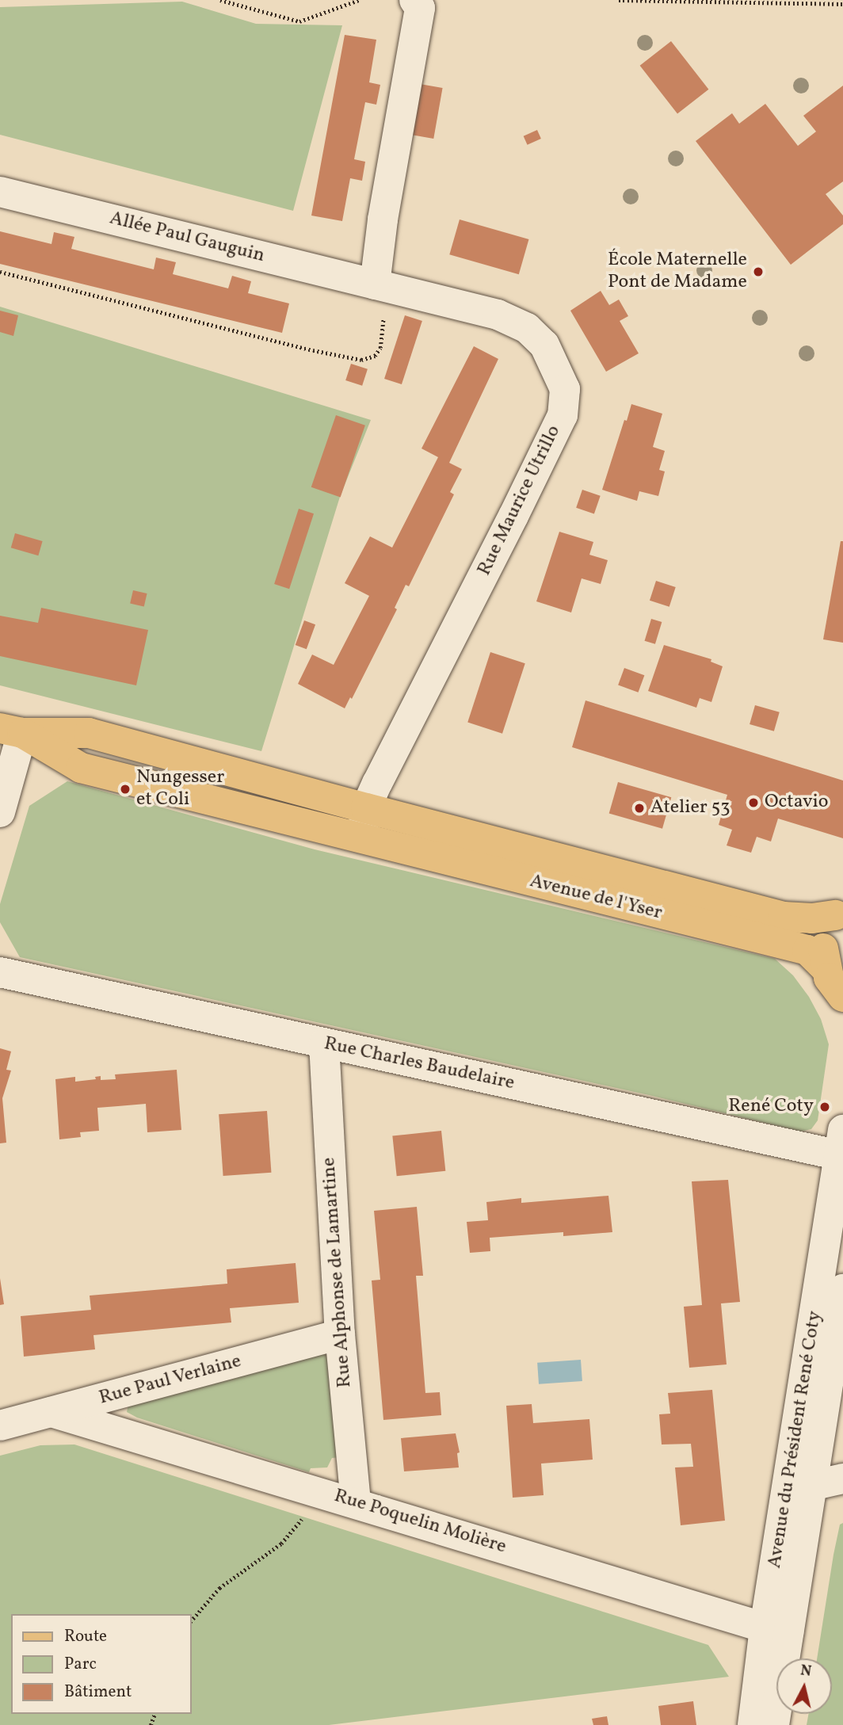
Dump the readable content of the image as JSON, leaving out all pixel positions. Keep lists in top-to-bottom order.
{
  "streets": {
    "main road": ["Avenue de l'Yser"],
    "street": [
      "Allée Paul Gauguin",
      "Rue Maurice Utrillo",
      "Rue Charles Baudelaire",
      "Rue Alphonse de Lamartine",
      "Rue Paul Verlaine",
      "Avenue du Président René Coty",
      "Rue Poquelin Molière"
    ]
  },
  "crossings": [
    ["Allée Paul Gauguin", "Rue Maurice Utrillo"],
    ["Rue Maurice Utrillo", "Avenue de l'Yser"],
    ["Rue Charles Baudelaire", "Rue Alphonse de Lamartine"],
    ["Rue Charles Baudelaire", "Avenue du Président René Coty"],
    ["Rue Alphonse de Lamartine", "Rue Paul Verlaine"],
    ["Rue Alphonse de Lamartine", "Rue Poquelin Molière"],
    ["Rue Paul Verlaine", "Rue Poquelin Molière"],
    ["Avenue du Président René Coty", "Rue Poquelin Molière"]
  ],
  "places": [
    "École Maternelle Pont de Madame",
    "Nungesser et Coli",
    "Octavio",
    "Atelier 53",
    "René Coty"
  ],
  "legend": ["Route", "Parc", "Bâtiment"],
  "north": "top"
}
